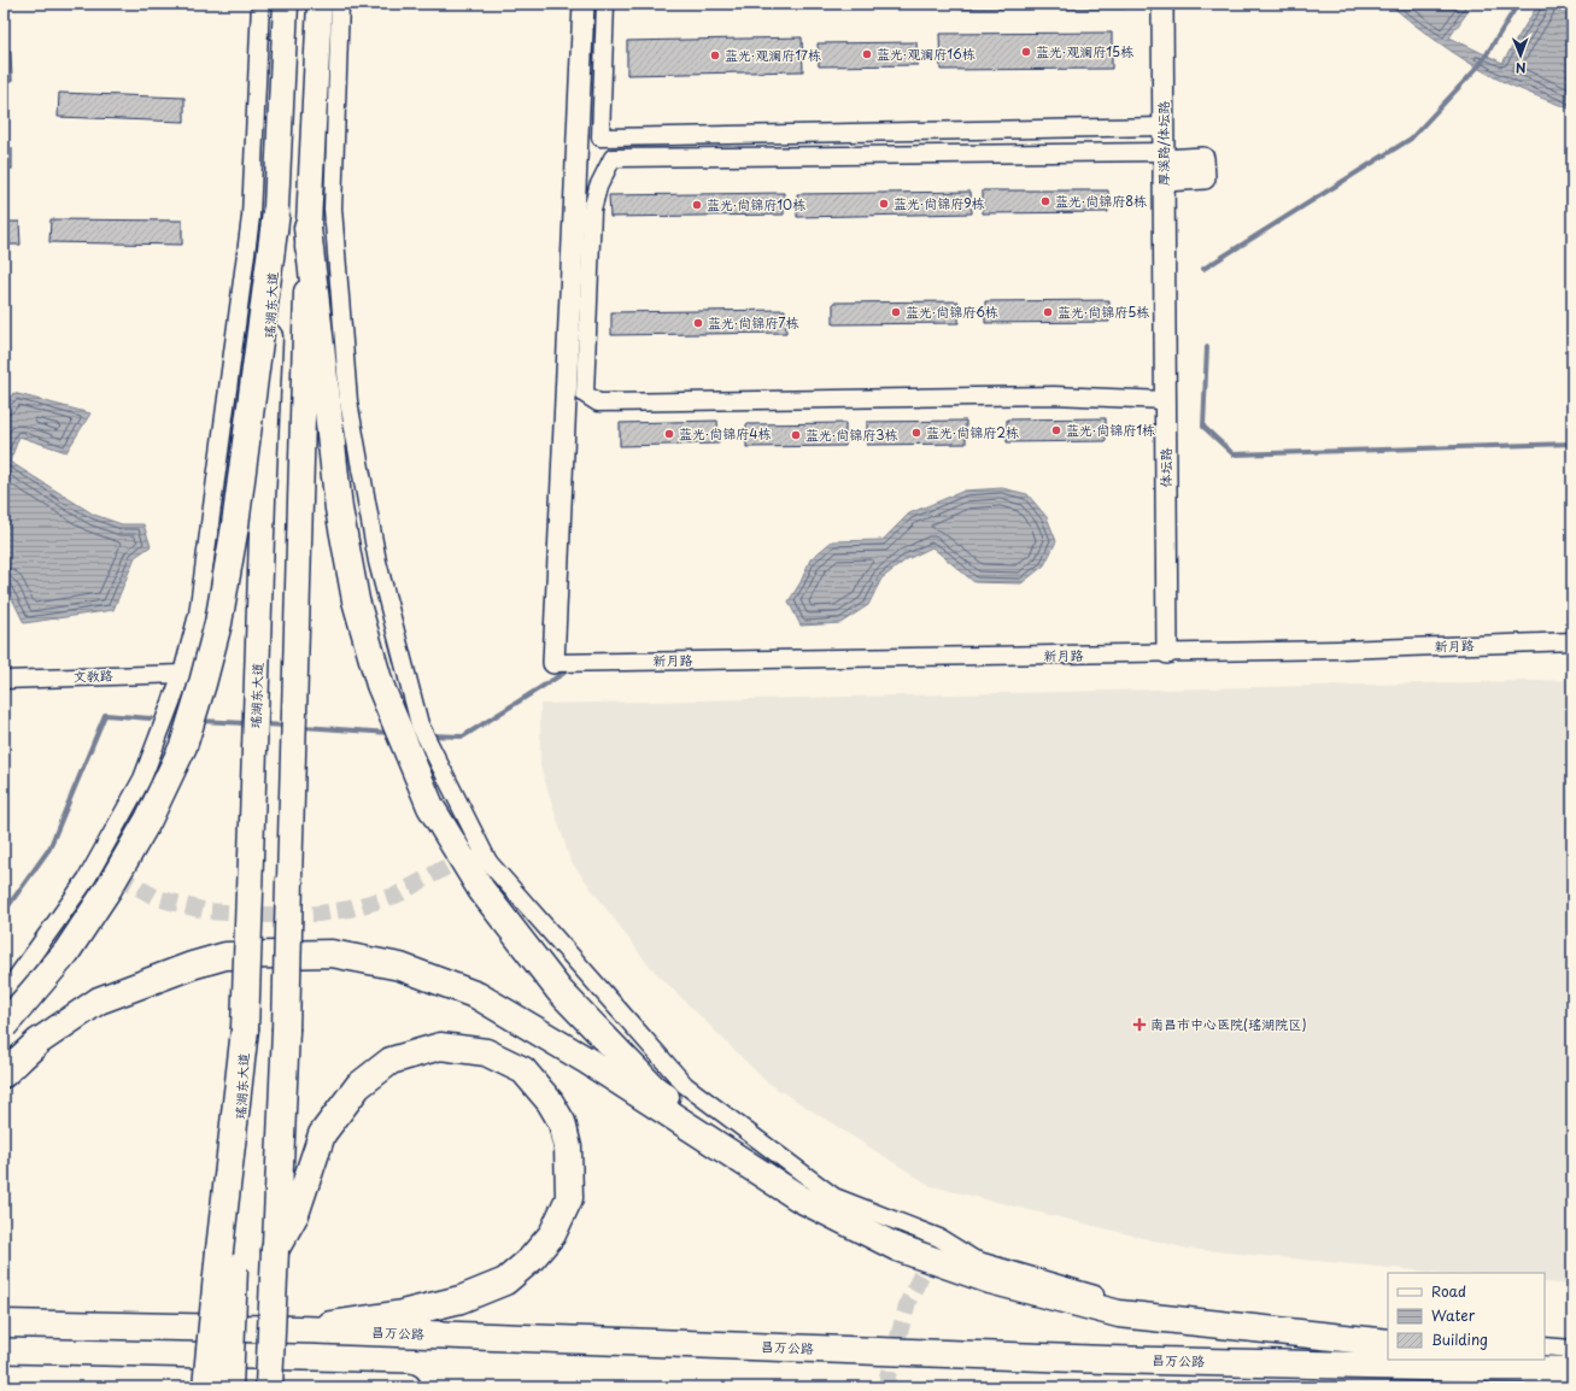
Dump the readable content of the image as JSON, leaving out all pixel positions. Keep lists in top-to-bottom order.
{
  "streets": {
    "main road": ["瑶湖东大道", "昌万公路"],
    "street": [
      "厚溪路/体坛路",
      "体坛路",
      "新月路",
      "文教路"
    ]
  },
  "crossings": [
    ["厚溪路/体坛路", "体坛路"],
    ["体坛路", "新月路"]
  ],
  "places": {
    "other": [
      "蓝光·观澜府15栋",
      "蓝光·观澜府16栋",
      "蓝光·观澜府17栋",
      "蓝光·尚锦府8栋",
      "蓝光·尚锦府9栋",
      "蓝光·尚锦府10栋",
      "蓝光·尚锦府6栋",
      "蓝光·尚锦府5栋",
      "蓝光·尚锦府7栋",
      "蓝光·尚锦府1栋",
      "蓝光·尚锦府2栋",
      "蓝光·尚锦府4栋",
      "蓝光·尚锦府3栋"
    ],
    "health": ["南昌市中心医院(瑶湖院区)"]
  },
  "legend": ["Road", "Water", "Building"],
  "north": "bottom"
}
